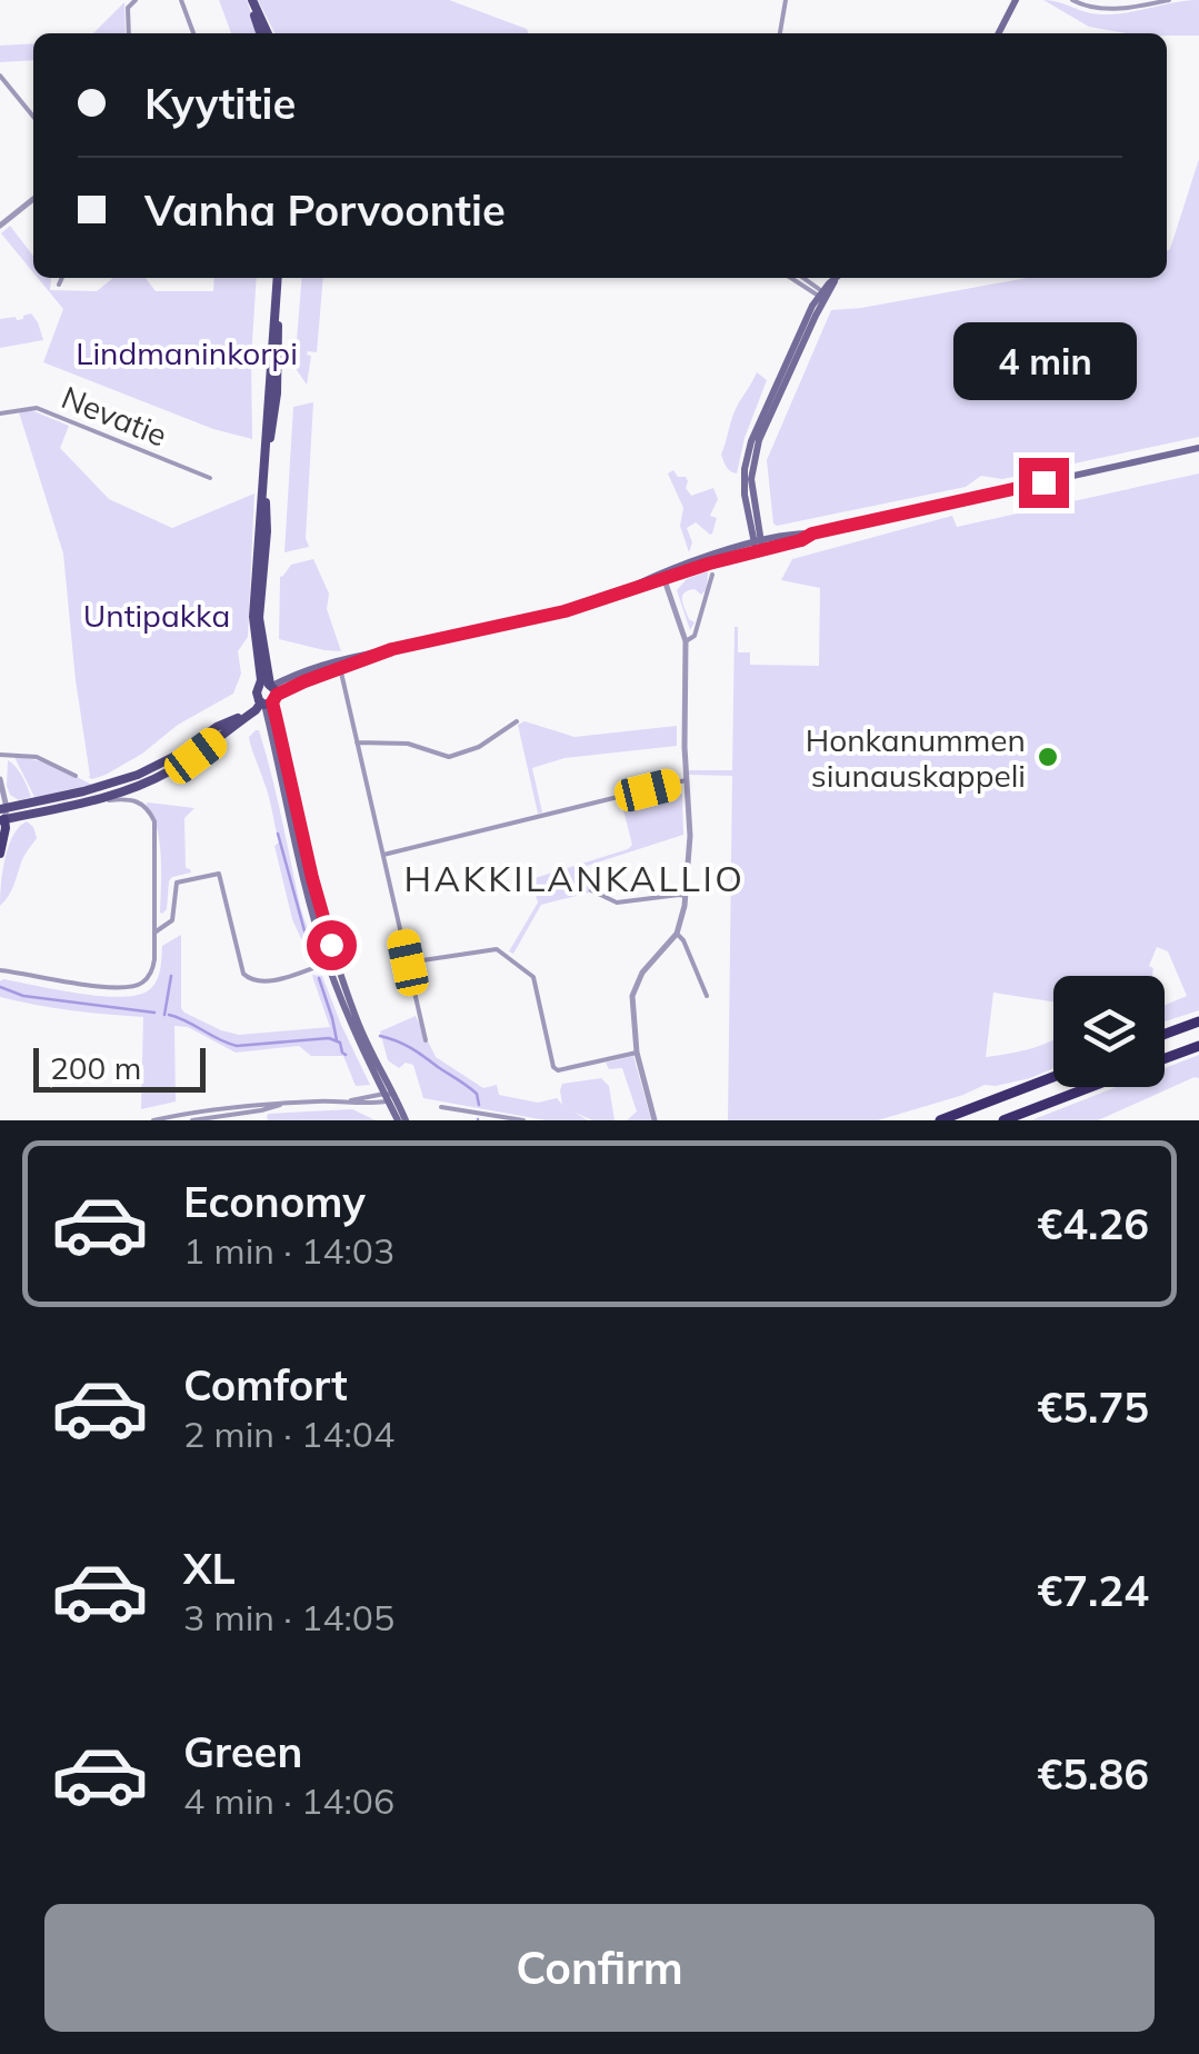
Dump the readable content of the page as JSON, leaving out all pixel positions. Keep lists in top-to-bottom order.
{
  "streets": {
    "street": ["Nevatie"]
  },
  "districts": ["HAKKILANKALLIO"],
  "parks": ["Lindmaninkorpi", "Untipakka"],
  "places": ["Honkanummen siunauskappeli"],
  "scale_bar": "200 m",
  "page": {
    "banner": ["Kyytitie", "Vanha Porvoontie"],
    "bubble": "4 min",
    "scale": "200 m",
    "list": [
      {
        "name": "Economy",
        "note": "1 min · 14:03",
        "value": "€4.26"
      },
      {
        "name": "Comfort",
        "note": "2 min · 14:04",
        "value": "€5.75"
      },
      {
        "name": "XL",
        "note": "3 min · 14:05",
        "value": "€7.24"
      },
      {
        "name": "Green",
        "note": "4 min · 14:06",
        "value": "€5.86"
      }
    ],
    "buttons": "Confirm"
  }
}
